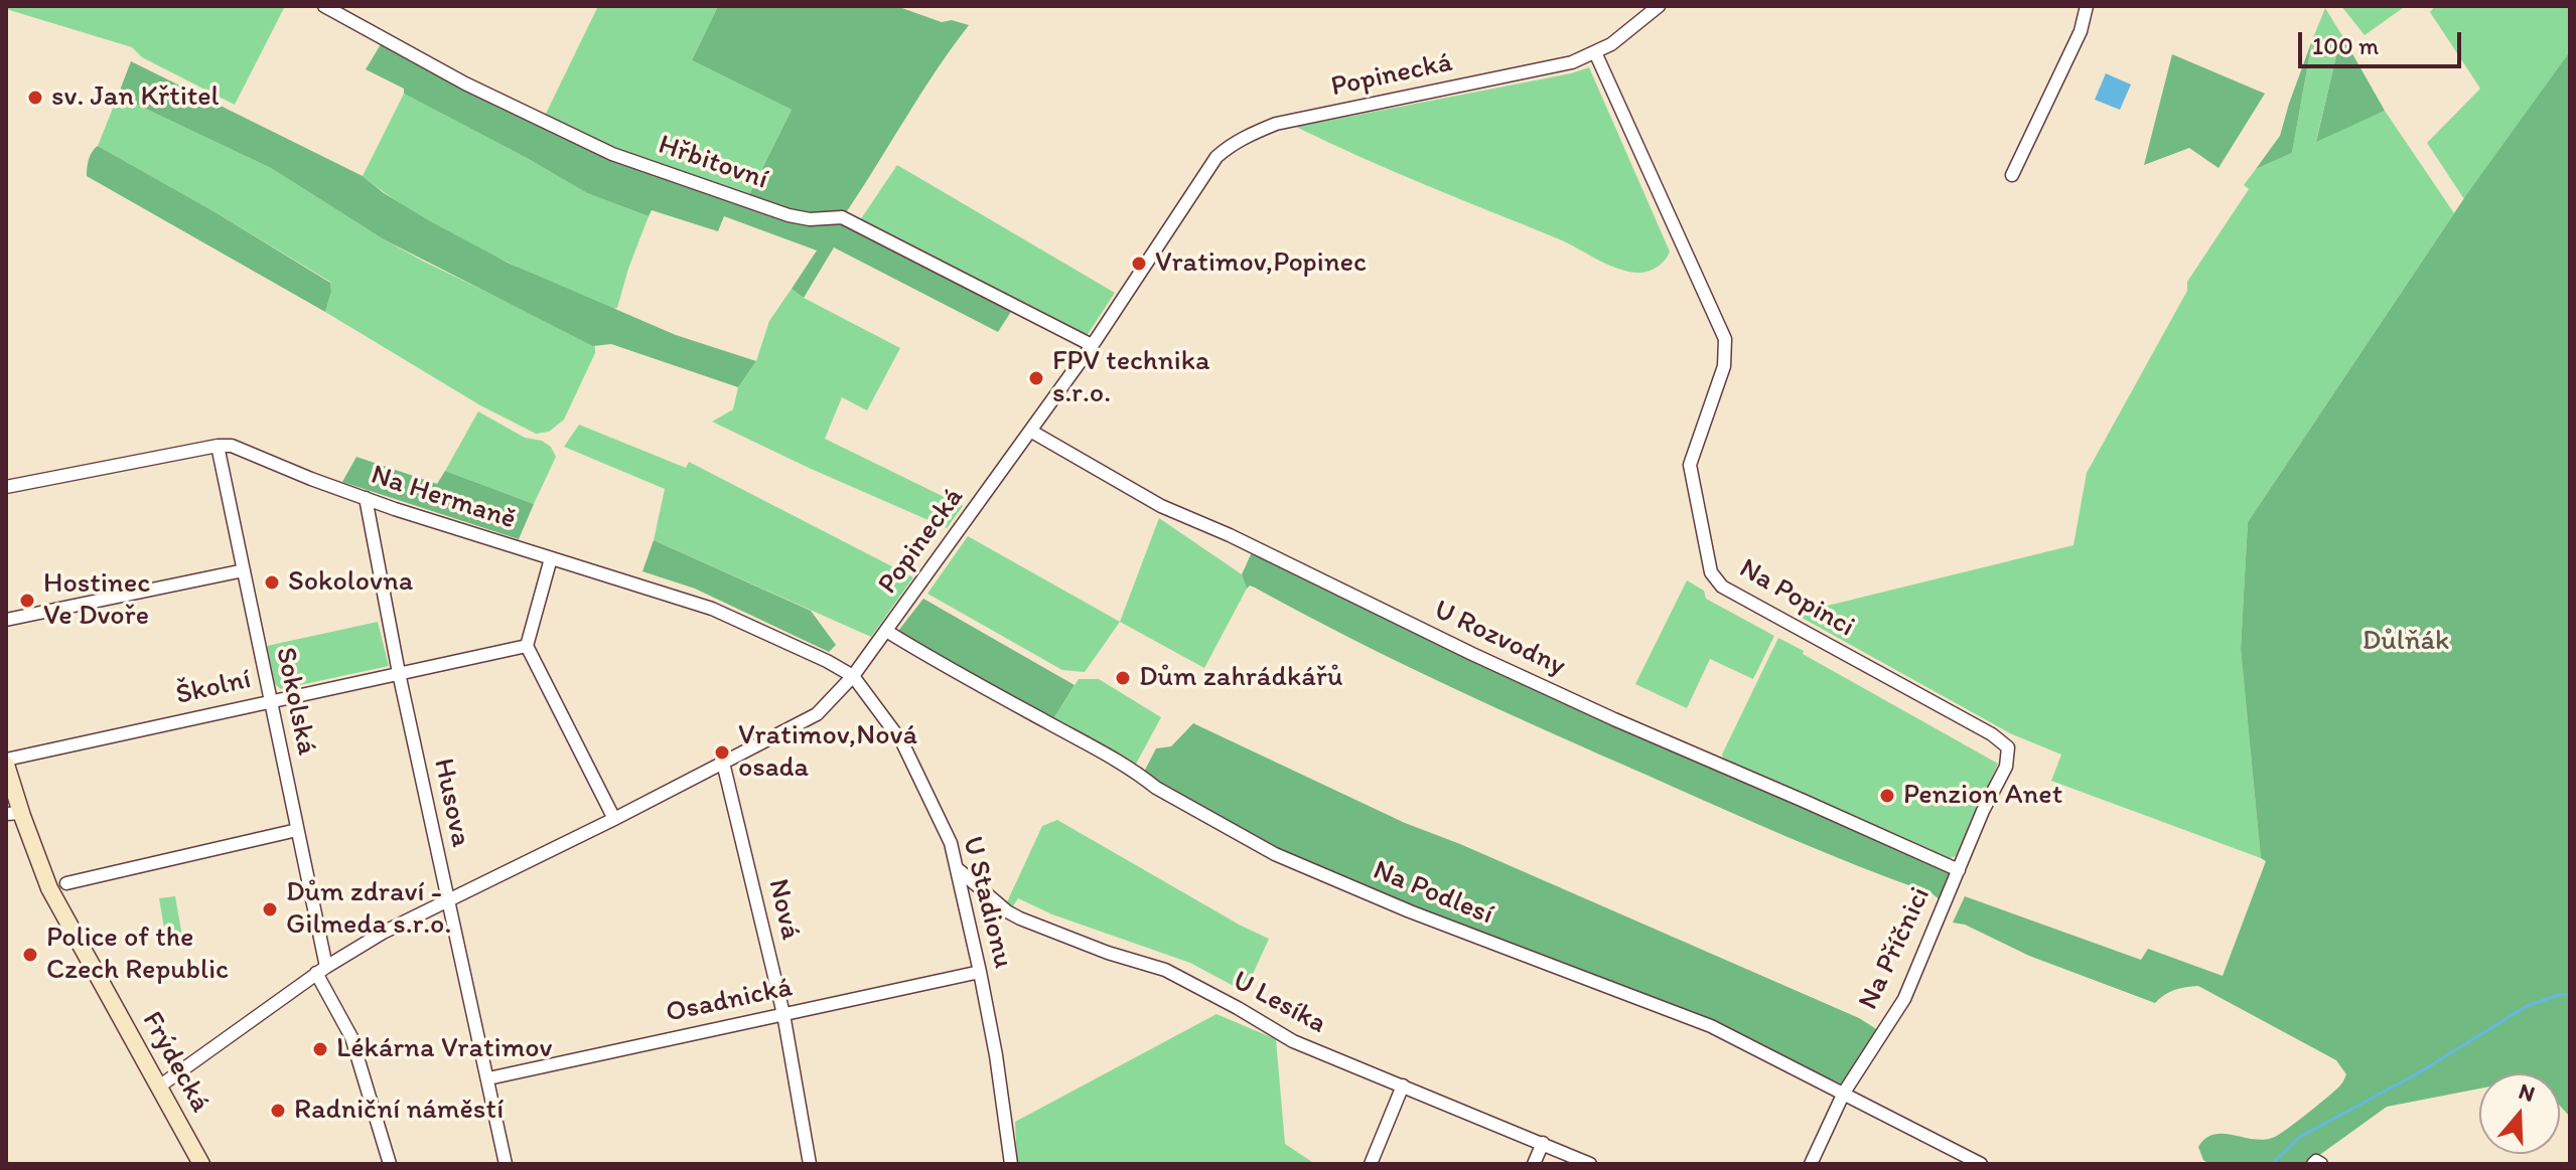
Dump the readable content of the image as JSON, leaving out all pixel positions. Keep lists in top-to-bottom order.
{
  "streets": {
    "main road": ["Frýdecká"],
    "street": [
      "Popinecká",
      "Hřbitovní",
      "Na Hermaně",
      "Na Popinci",
      "U Rozvodny",
      "Školní",
      "Sokolská",
      "Husova",
      "Na Podlesí",
      "U Stadionu",
      "Nová",
      "Na Příčnici",
      "Osadnická",
      "U Lesíka"
    ]
  },
  "crossings": [
    ["Popinecká", "Hřbitovní"],
    ["Popinecká", "Na Hermaně"],
    ["Popinecká", "Na Popinci"],
    ["Popinecká", "U Rozvodny"],
    ["Popinecká", "Sokolská"],
    ["Popinecká", "Husova"],
    ["Popinecká", "Na Podlesí"],
    ["Popinecká", "U Stadionu"],
    ["Popinecká", "Nová"],
    ["Popinecká", "Frýdecká"],
    ["Na Hermaně", "Sokolská"],
    ["Na Hermaně", "Husova"],
    ["Na Hermaně", "U Stadionu"],
    ["Na Popinci", "Na Příčnici"],
    ["U Rozvodny", "Na Příčnici"],
    ["Školní", "Sokolská"],
    ["Školní", "Husova"],
    ["Školní", "Frýdecká"],
    ["Husova", "Osadnická"],
    ["Na Podlesí", "Na Příčnici"],
    ["U Stadionu", "Osadnická"],
    ["U Stadionu", "U Lesíka"],
    ["Nová", "Osadnická"]
  ],
  "parks": ["Důlňák"],
  "places": [
    "sv. Jan Křtitel",
    "Vratimov,Popinec",
    "FPV technika s.r.o.",
    "Sokolovna",
    "Hostinec Ve Dvoře",
    "Dům zahrádkářů",
    "Vratimov,Nová osada",
    "Penzion Anet",
    "Dům zdraví - Gilmeda s.r.o.",
    "Police of the Czech Republic",
    "Lékárna Vratimov",
    "Radniční náměstí"
  ],
  "scale_bar": "100 m",
  "north": "top"
}
